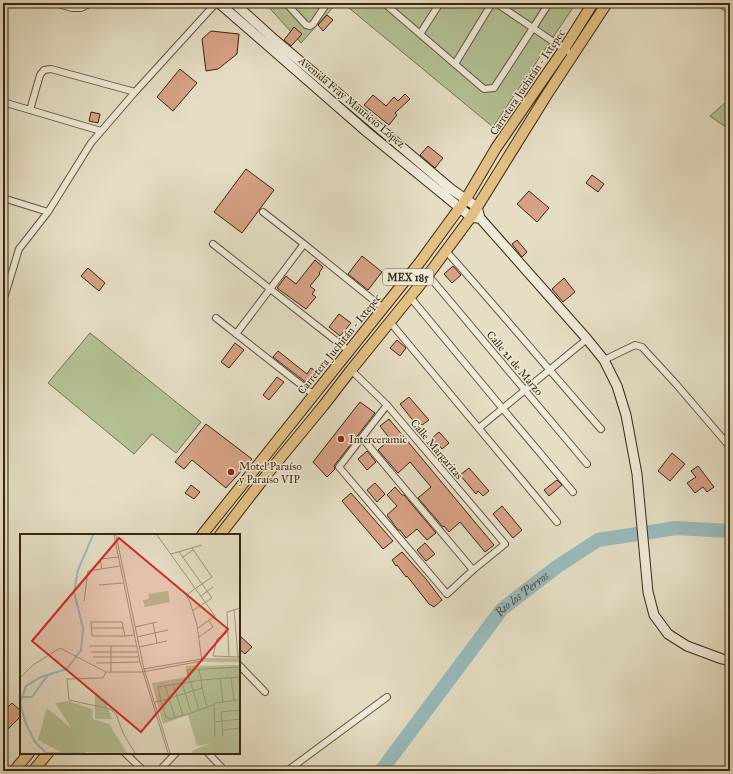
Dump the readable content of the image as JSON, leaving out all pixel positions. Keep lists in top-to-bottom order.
{
  "streets": {
    "main road": ["Carretera Juchitán - Ixtepec", "MEX 185"],
    "street": ["Avenida Fray Mauricio López", "Calle 21 de Marzo", "Calle Margaritas"]
  },
  "crossings": [
    ["Carretera Juchitán - Ixtepec", "Avenida Fray Mauricio López"],
    ["Carretera Juchitán - Ixtepec", "Calle 21 de Marzo"],
    ["Carretera Juchitán - Ixtepec", "Calle Margaritas"]
  ],
  "water": ["Rio los Perros"],
  "places": ["Interceramic", "Motel Paraíso y Paraíso VIP"]
}
